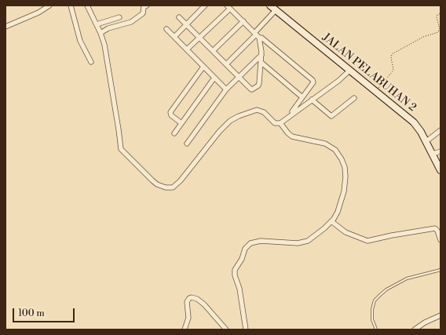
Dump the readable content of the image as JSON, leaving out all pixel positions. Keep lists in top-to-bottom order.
{
  "streets": {
    "main road": ["JALAN PELABUHAN 2"]
  },
  "scale_bar": "100 m"
}
